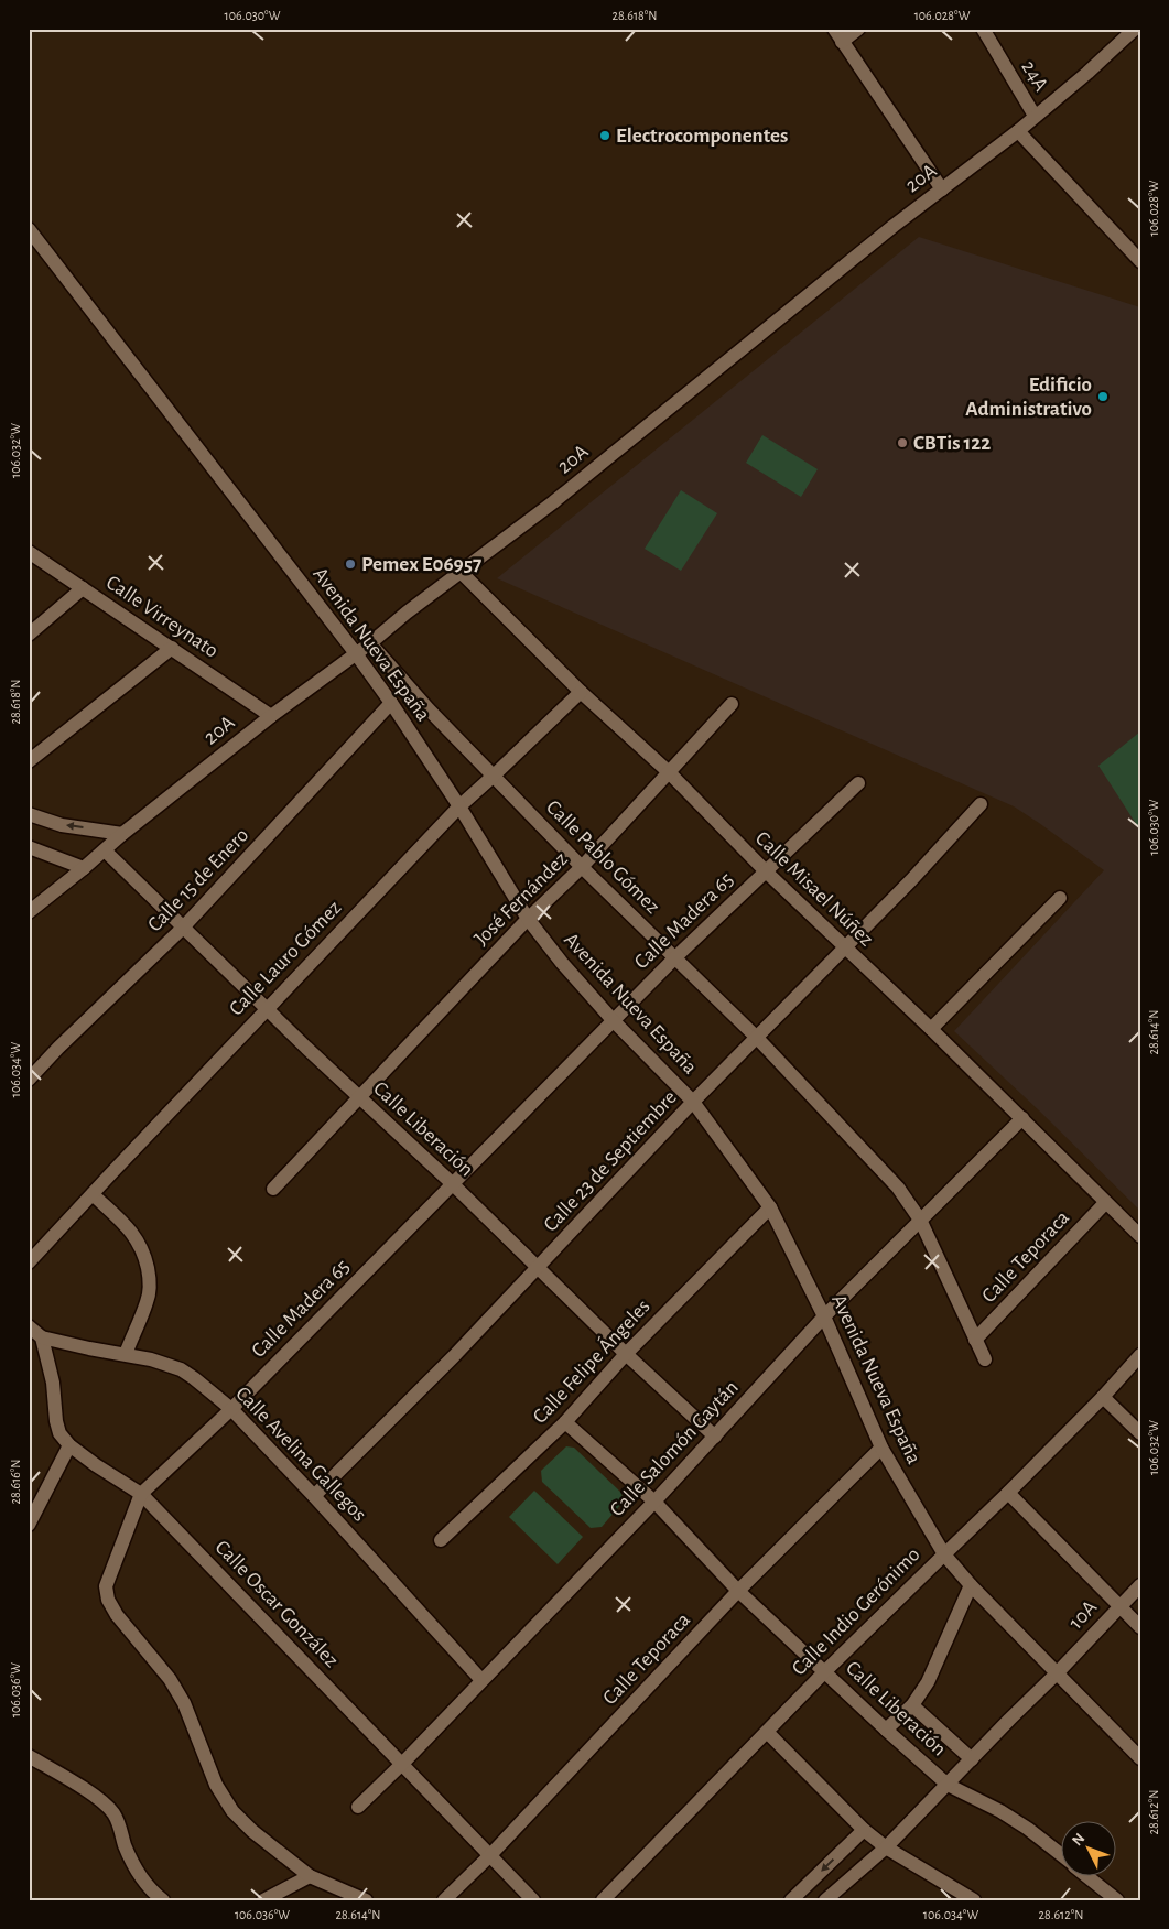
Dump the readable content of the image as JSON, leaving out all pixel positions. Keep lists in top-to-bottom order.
{
  "streets": {
    "street": [
      "24A",
      "20A",
      "Calle Virreynato",
      "Avenida Nueva España",
      "Calle Pablo Gómez",
      "Calle 15 de Enero",
      "Calle Misael Núñez",
      "José Fernández",
      "Calle Madera 65",
      "Calle Lauro Gómez",
      "Calle Liberación",
      "Calle 23 de Septiembre",
      "Calle Teporaca",
      "Calle Felipe Ángeles",
      "Calle Salomón Gaytán",
      "Calle Avelina Gallegos",
      "Calle Oscar González",
      "Calle Indio Gerónimo",
      "10A"
    ]
  },
  "crossings": [
    ["24A", "20A"],
    ["20A", "Calle Virreynato"],
    ["20A", "Avenida Nueva España"],
    ["20A", "Calle Pablo Gómez"],
    ["20A", "Calle Misael Núñez"],
    ["20A", "Calle Liberación"],
    ["Avenida Nueva España", "Calle 15 de Enero"],
    ["Avenida Nueva España", "José Fernández"],
    ["Avenida Nueva España", "Calle Madera 65"],
    ["Avenida Nueva España", "Calle Lauro Gómez"],
    ["Avenida Nueva España", "Calle 23 de Septiembre"],
    ["Avenida Nueva España", "Calle Teporaca"],
    ["Avenida Nueva España", "Calle Felipe Ángeles"],
    ["Avenida Nueva España", "Calle Salomón Gaytán"],
    ["Avenida Nueva España", "Calle Indio Gerónimo"],
    ["Avenida Nueva España", "10A"],
    ["Calle Pablo Gómez", "José Fernández"],
    ["Calle Pablo Gómez", "Calle Madera 65"],
    ["Calle Pablo Gómez", "Calle Lauro Gómez"],
    ["Calle Pablo Gómez", "Calle 23 de Septiembre"],
    ["Calle Pablo Gómez", "Calle Teporaca"],
    ["Calle Pablo Gómez", "Calle Salomón Gaytán"],
    ["Calle 15 de Enero", "Calle Liberación"],
    ["Calle Misael Núñez", "José Fernández"],
    ["Calle Misael Núñez", "Calle Madera 65"],
    ["Calle Misael Núñez", "Calle Lauro Gómez"],
    ["Calle Misael Núñez", "Calle 23 de Septiembre"],
    ["Calle Misael Núñez", "Calle Teporaca"],
    ["Calle Misael Núñez", "Calle Salomón Gaytán"],
    ["José Fernández", "Calle Liberación"],
    ["Calle Madera 65", "Calle Liberación"],
    ["Calle Madera 65", "Calle Avelina Gallegos"],
    ["Calle Madera 65", "Calle Oscar González"],
    ["Calle Lauro Gómez", "Calle Liberación"],
    ["Calle Liberación", "Calle 23 de Septiembre"],
    ["Calle Liberación", "Calle Teporaca"],
    ["Calle Liberación", "Calle Felipe Ángeles"],
    ["Calle Liberación", "Calle Salomón Gaytán"],
    ["Calle Liberación", "Calle Indio Gerónimo"],
    ["Calle Liberación", "10A"],
    ["Calle 23 de Septiembre", "Calle Avelina Gallegos"],
    ["Calle Teporaca", "Calle Salomón Gaytán"],
    ["Calle Teporaca", "Calle Oscar González"],
    ["Calle Salomón Gaytán", "Calle Avelina Gallegos"],
    ["Calle Salomón Gaytán", "Calle Oscar González"],
    ["Calle Avelina Gallegos", "Calle Oscar González"]
  ],
  "places": [
    "Electrocomponentes",
    "Edificio Administrativo",
    "CBTis 122",
    "Pemex E06957"
  ],
  "north": "top left",
  "coordinates": [
    "106.030°W",
    "28.618°N",
    "106.028°W",
    "106.032°W",
    "28.614°N",
    "106.034°W",
    "28.616°N",
    "106.036°W",
    "28.612°N"
  ]
}
